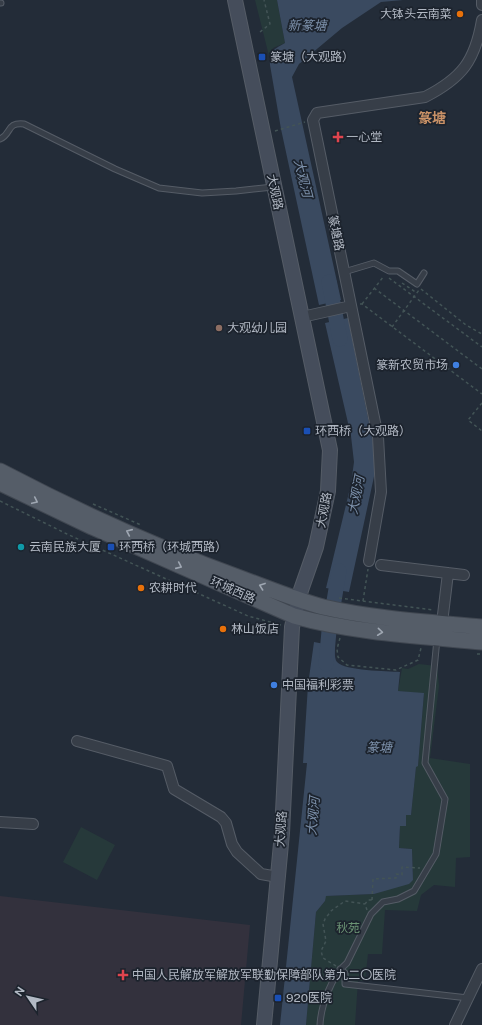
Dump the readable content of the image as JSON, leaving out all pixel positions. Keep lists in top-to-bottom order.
{
  "streets": {
    "main road": ["大观路", "环城西路"],
    "street": ["篆塘路"]
  },
  "crossings": [
    ["大观路", "环城西路"]
  ],
  "districts": ["篆塘"],
  "water": ["新篆塘", "大观河", "篆塘"],
  "parks": ["秋苑"],
  "places": {
    "other": [
      "大钵头云南菜",
      "大观幼儿园",
      "篆新农贸市场",
      "云南民族大厦",
      "农耕时代",
      "林山饭店",
      "中国福利彩票"
    ],
    "transit": [
      "篆塘（大观路）",
      "环西桥（大观路）",
      "环西桥（环城西路）",
      "920医院"
    ],
    "health": ["一心堂", "中国人民解放军解放军联勤保障部队第九二〇医院"]
  },
  "north": "top left"
}
